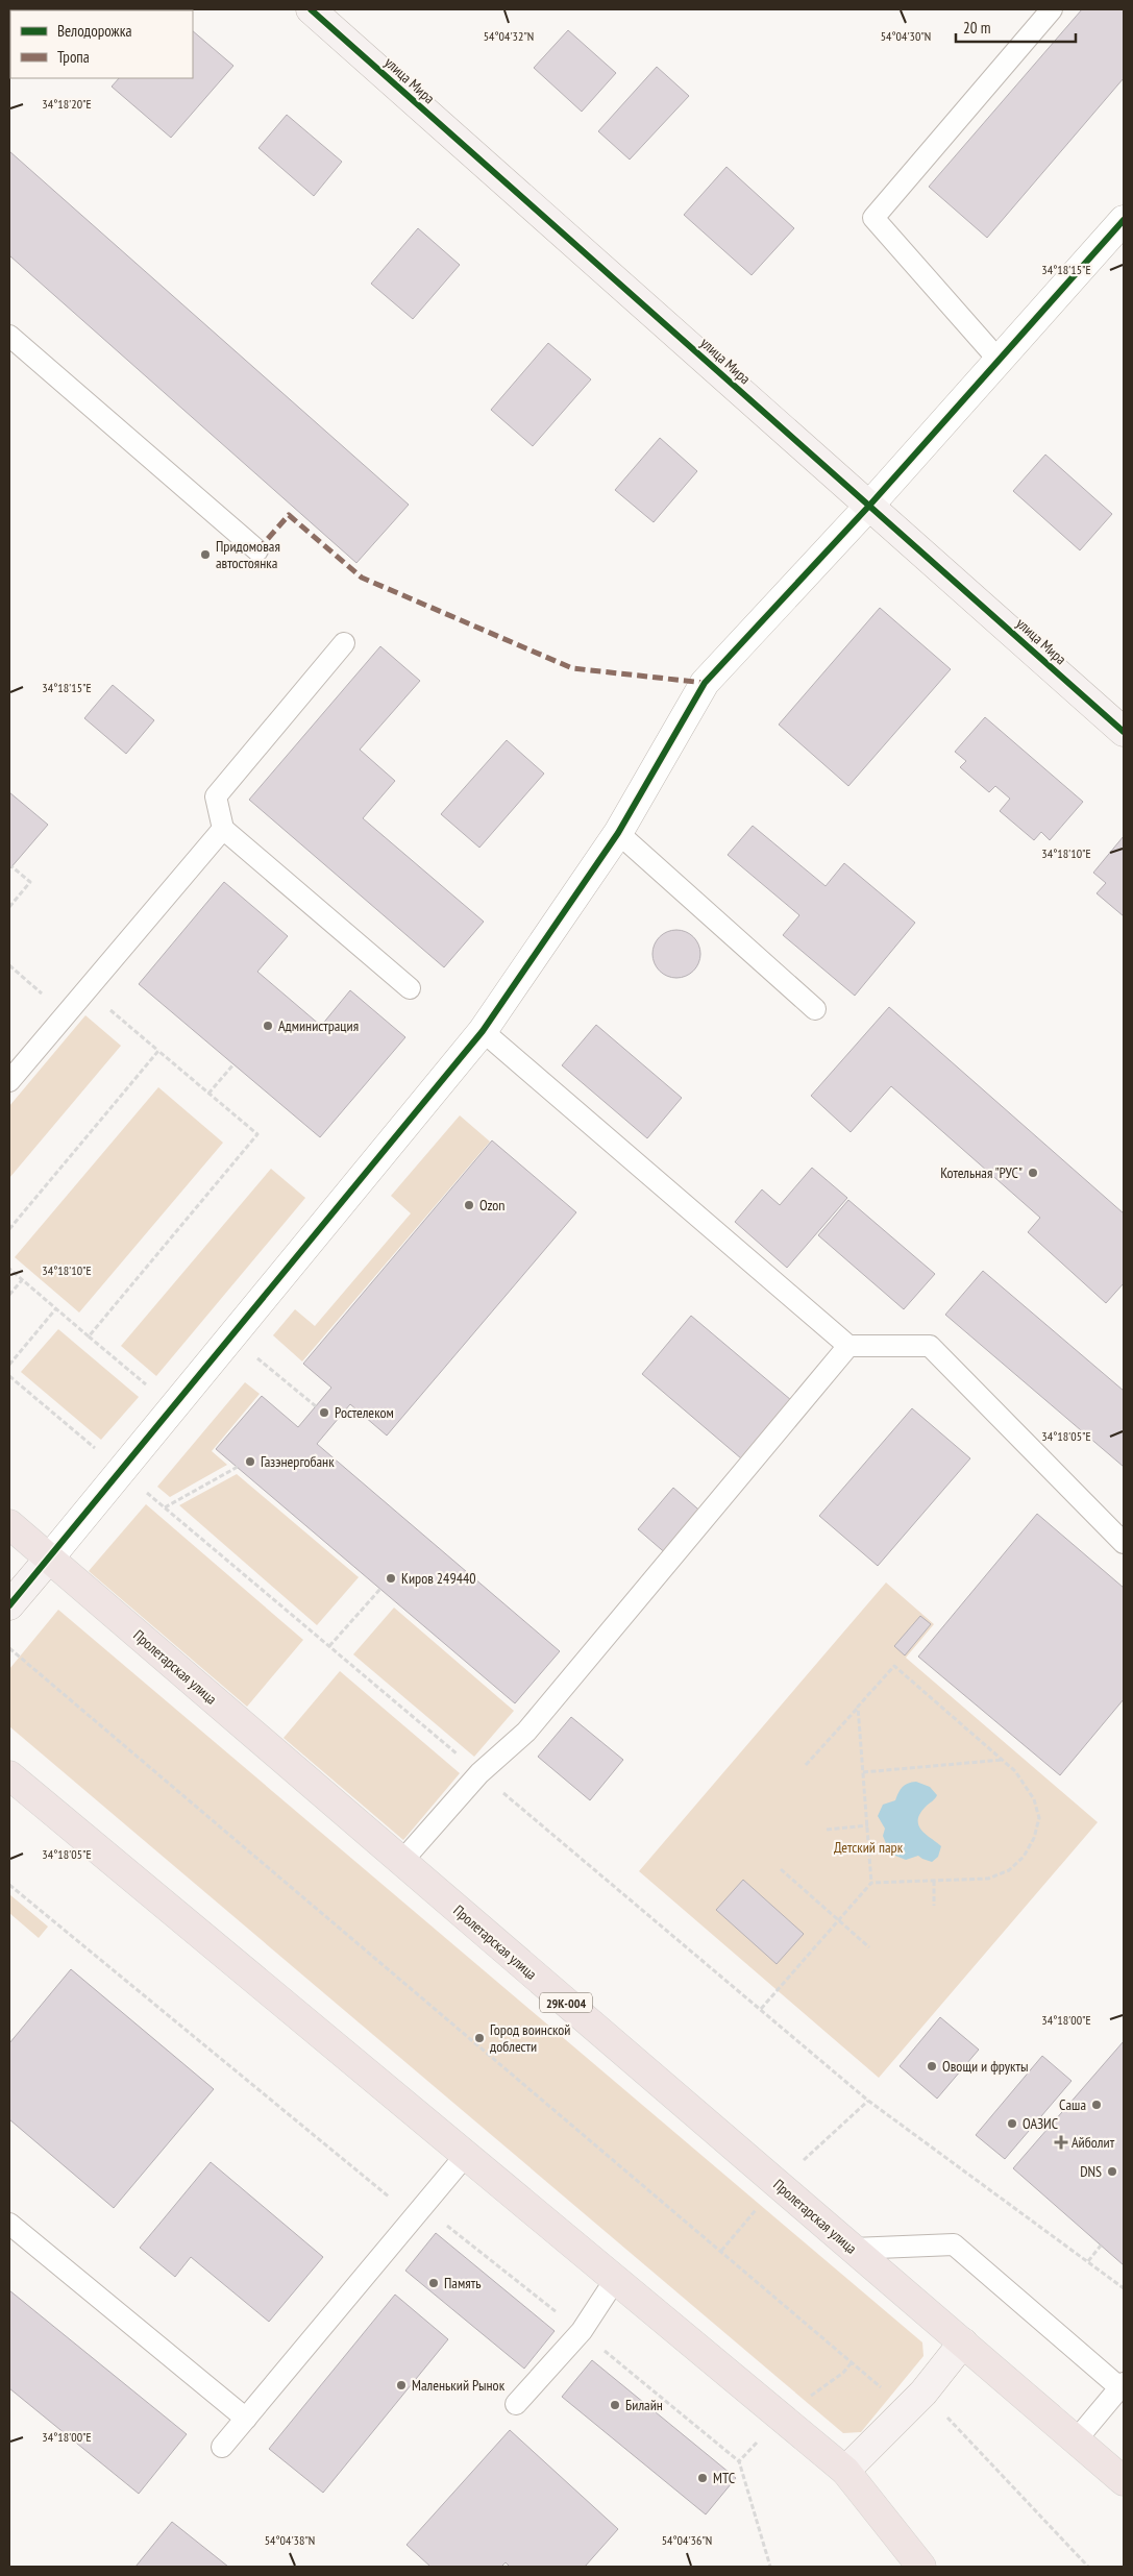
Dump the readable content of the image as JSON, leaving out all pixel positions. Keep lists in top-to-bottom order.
{
  "streets": {
    "main road": ["Пролетарская улица", "29К-004"],
    "street": ["улица Мира"]
  },
  "parks": ["Детский парк"],
  "places": {
    "other": [
      "Придомовая автостоянка",
      "Администрация",
      "Котельная \"РУС\"",
      "Ozon",
      "Ростелеком",
      "Газэнергобанк",
      "Киров 249440",
      "Город воинской доблести",
      "Овощи и фрукты",
      "Саша",
      "ОАЗИС",
      "DNS",
      "Память",
      "Маленький Рынок",
      "Билайн",
      "МТС"
    ],
    "health": ["Айболит"]
  },
  "legend": ["Велодорожка", "Тропа"],
  "scale_bar": "20 m",
  "coordinates": [
    "54°04'32\"N",
    "54°04'30\"N",
    "34°18'20\"E",
    "34°18'15\"E",
    "34°18'10\"E",
    "34°18'05\"E",
    "34°18'00\"E",
    "54°04'38\"N",
    "54°04'36\"N"
  ]
}
